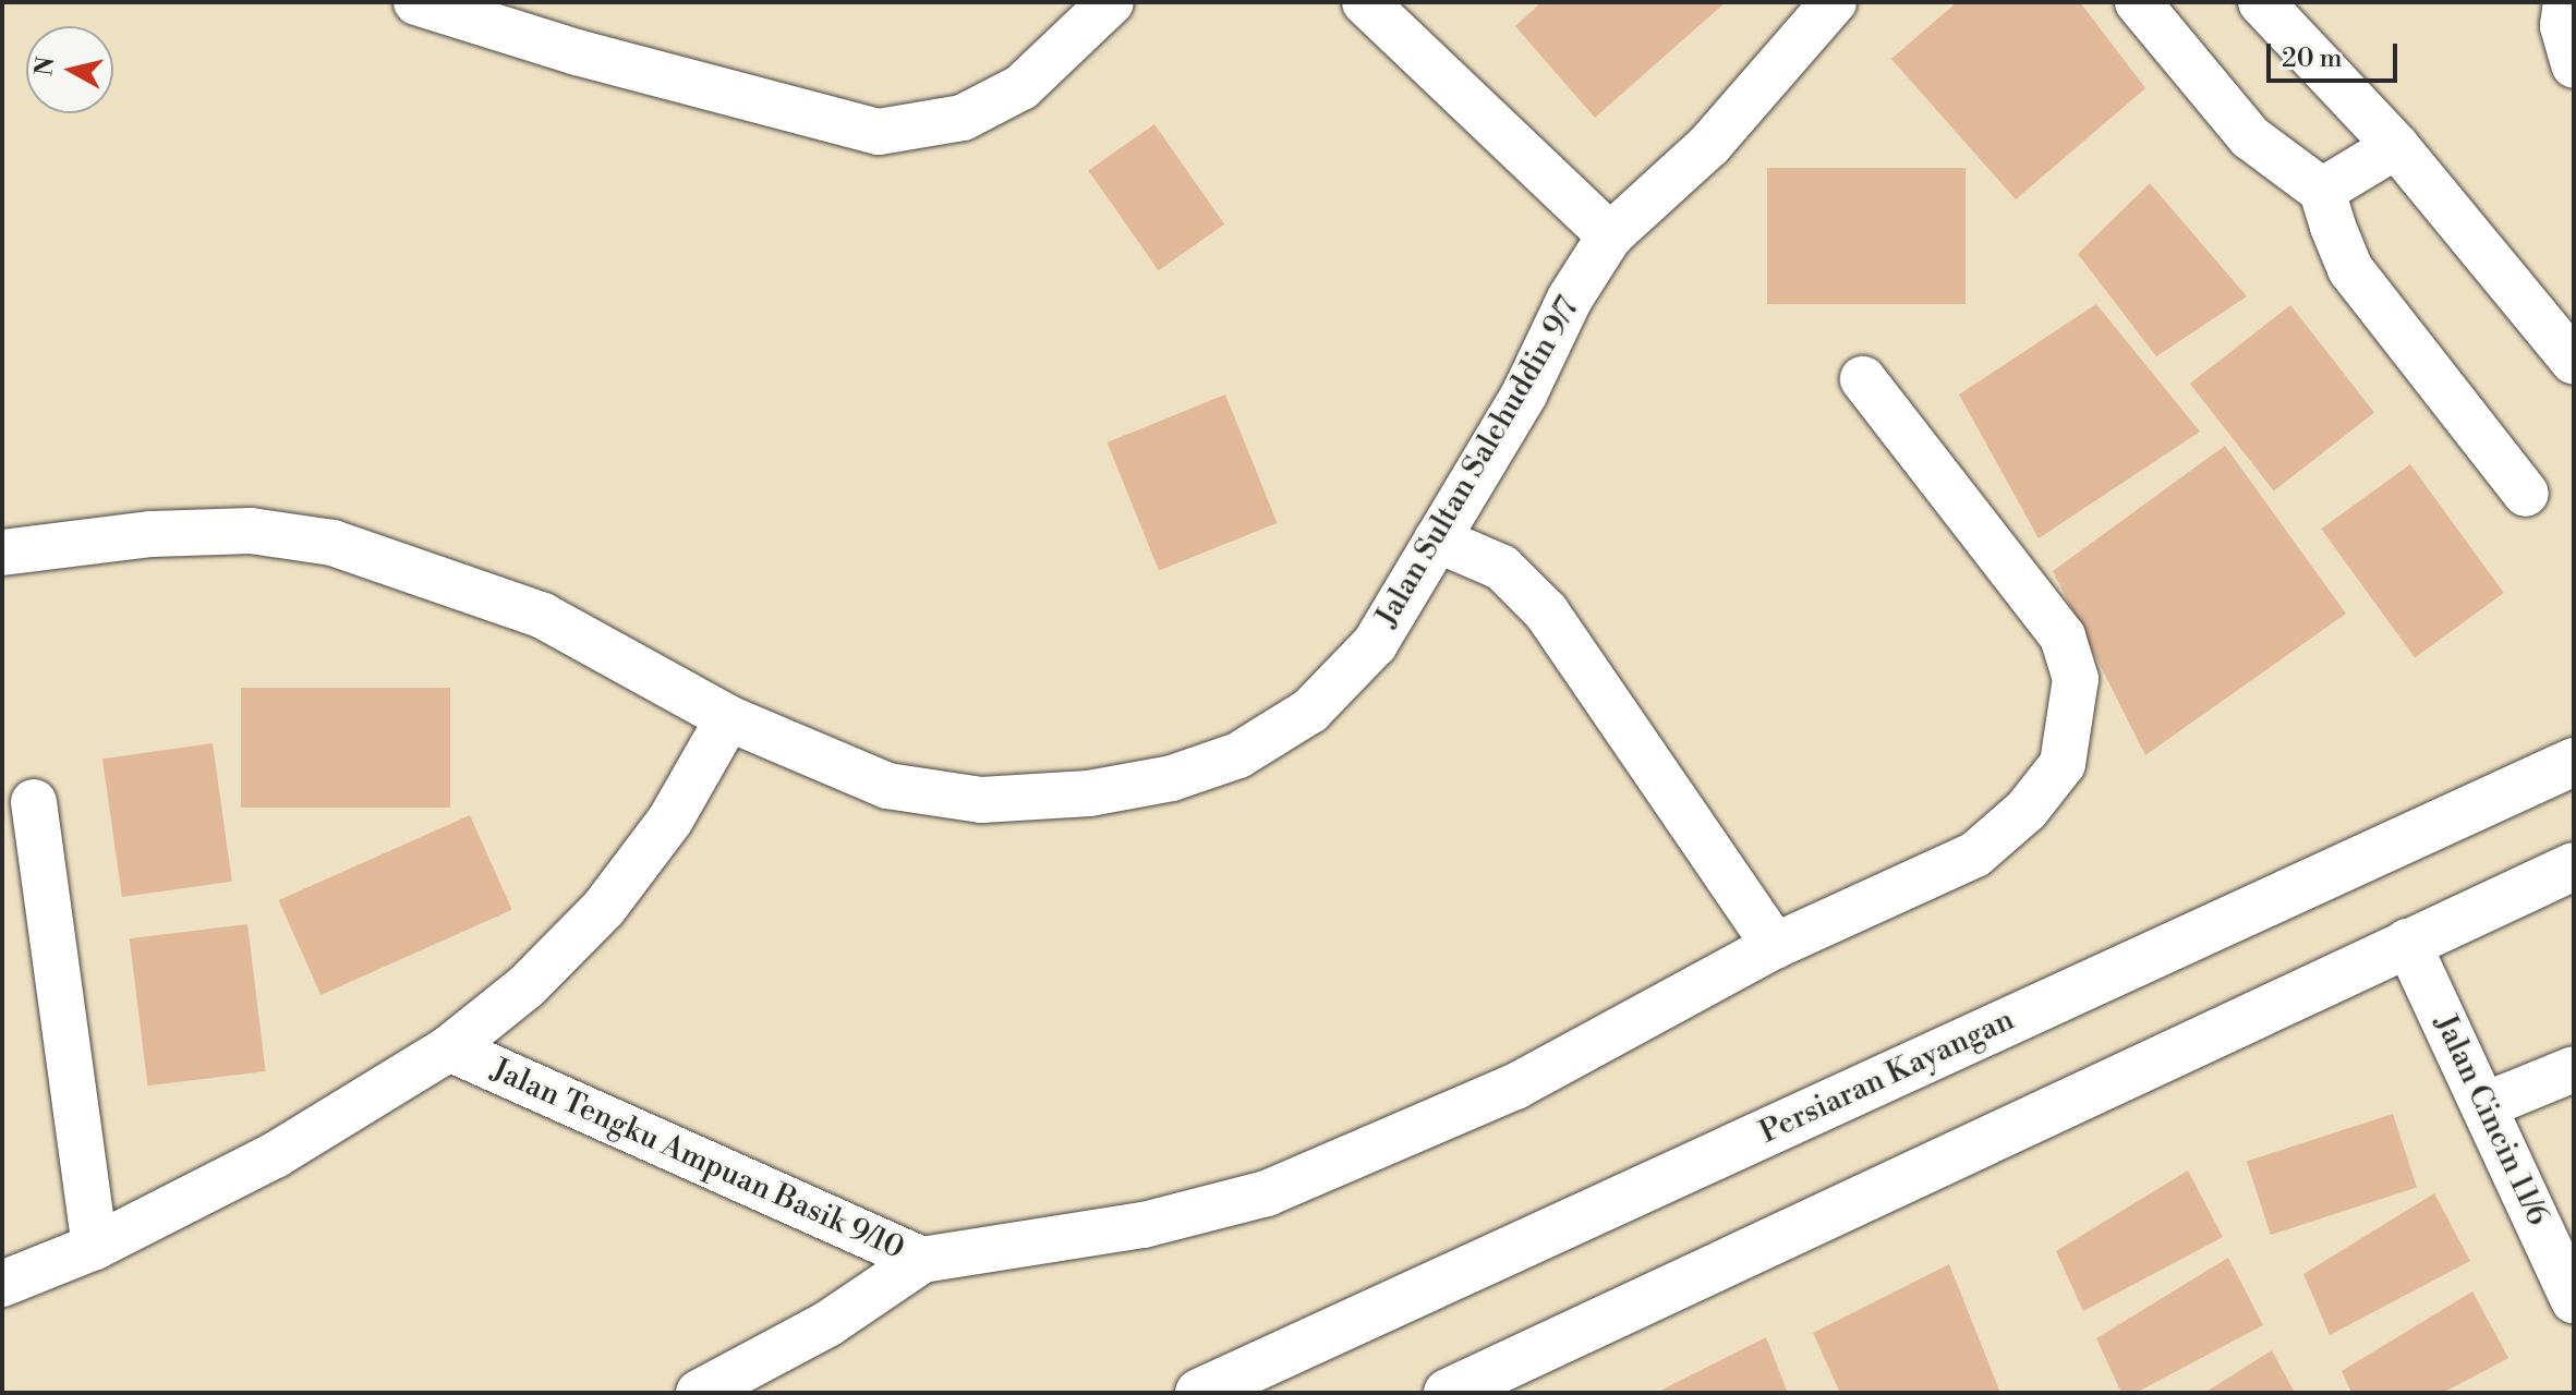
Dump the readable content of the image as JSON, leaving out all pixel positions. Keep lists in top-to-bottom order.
{
  "streets": {
    "main road": ["Persiaran Kayangan"],
    "street": ["Jalan Sultan Salehuddin 9/7", "Jalan Cincin 11/6", "Jalan Tengku Ampuan Basik 9/10"]
  },
  "scale_bar": "20 m",
  "north": "left"
}
